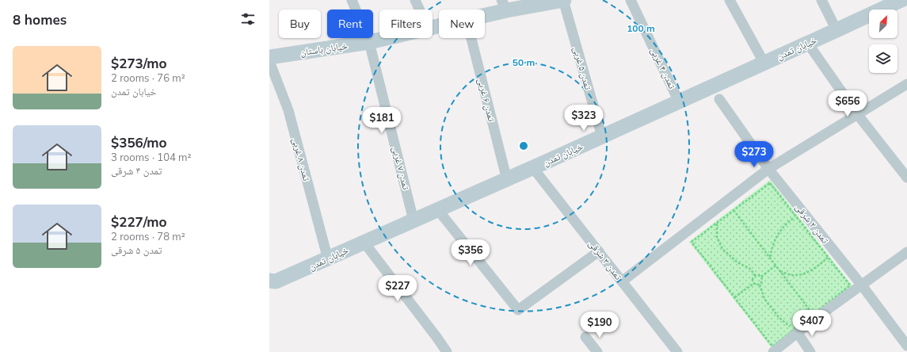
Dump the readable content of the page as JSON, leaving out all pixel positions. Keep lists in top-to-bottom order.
{
  "streets": {
    "street": [
      "خیابان تمدن",
      "خیابان باستان",
      "تمدن ۵ غربی",
      "تمدن ۴ غربی",
      "تمدن ۶ غربی",
      "تمدن ۸ غربی",
      "تمدن ۷ غربی",
      "تمدن ۲ شرقی",
      "تمدن ۳ شرقی"
    ]
  },
  "crossings": [
    ["خیابان تمدن", "تمدن ۵ غربی"],
    ["خیابان تمدن", "تمدن ۴ غربی"],
    ["خیابان تمدن", "تمدن ۶ غربی"],
    ["خیابان تمدن", "تمدن ۸ غربی"],
    ["خیابان تمدن", "تمدن ۷ غربی"],
    ["خیابان تمدن", "تمدن ۳ شرقی"],
    ["خیابان باستان", "تمدن ۵ غربی"],
    ["خیابان باستان", "تمدن ۷ غربی"]
  ],
  "north": "top right",
  "page": {
    "heading": "8 homes",
    "chip": [
      "Buy",
      "Rent",
      "Filters",
      "New"
    ],
    "list": [
      {
        "name": "$273/mo",
        "note": "2 rooms · 76 m² · خیابان تمدن"
      },
      {
        "name": "$356/mo",
        "note": "3 rooms · 104 m² · تمدن ۴ شرقی"
      },
      {
        "name": "$227/mo",
        "note": "2 rooms · 78 m² · تمدن ۵ شرقی"
      }
    ],
    "price": [
      "$656",
      "$323",
      "$181",
      "$273",
      "$356",
      "$227",
      "$407",
      "$190"
    ]
  },
  "rings": ["100 m", "50 m"]
}
